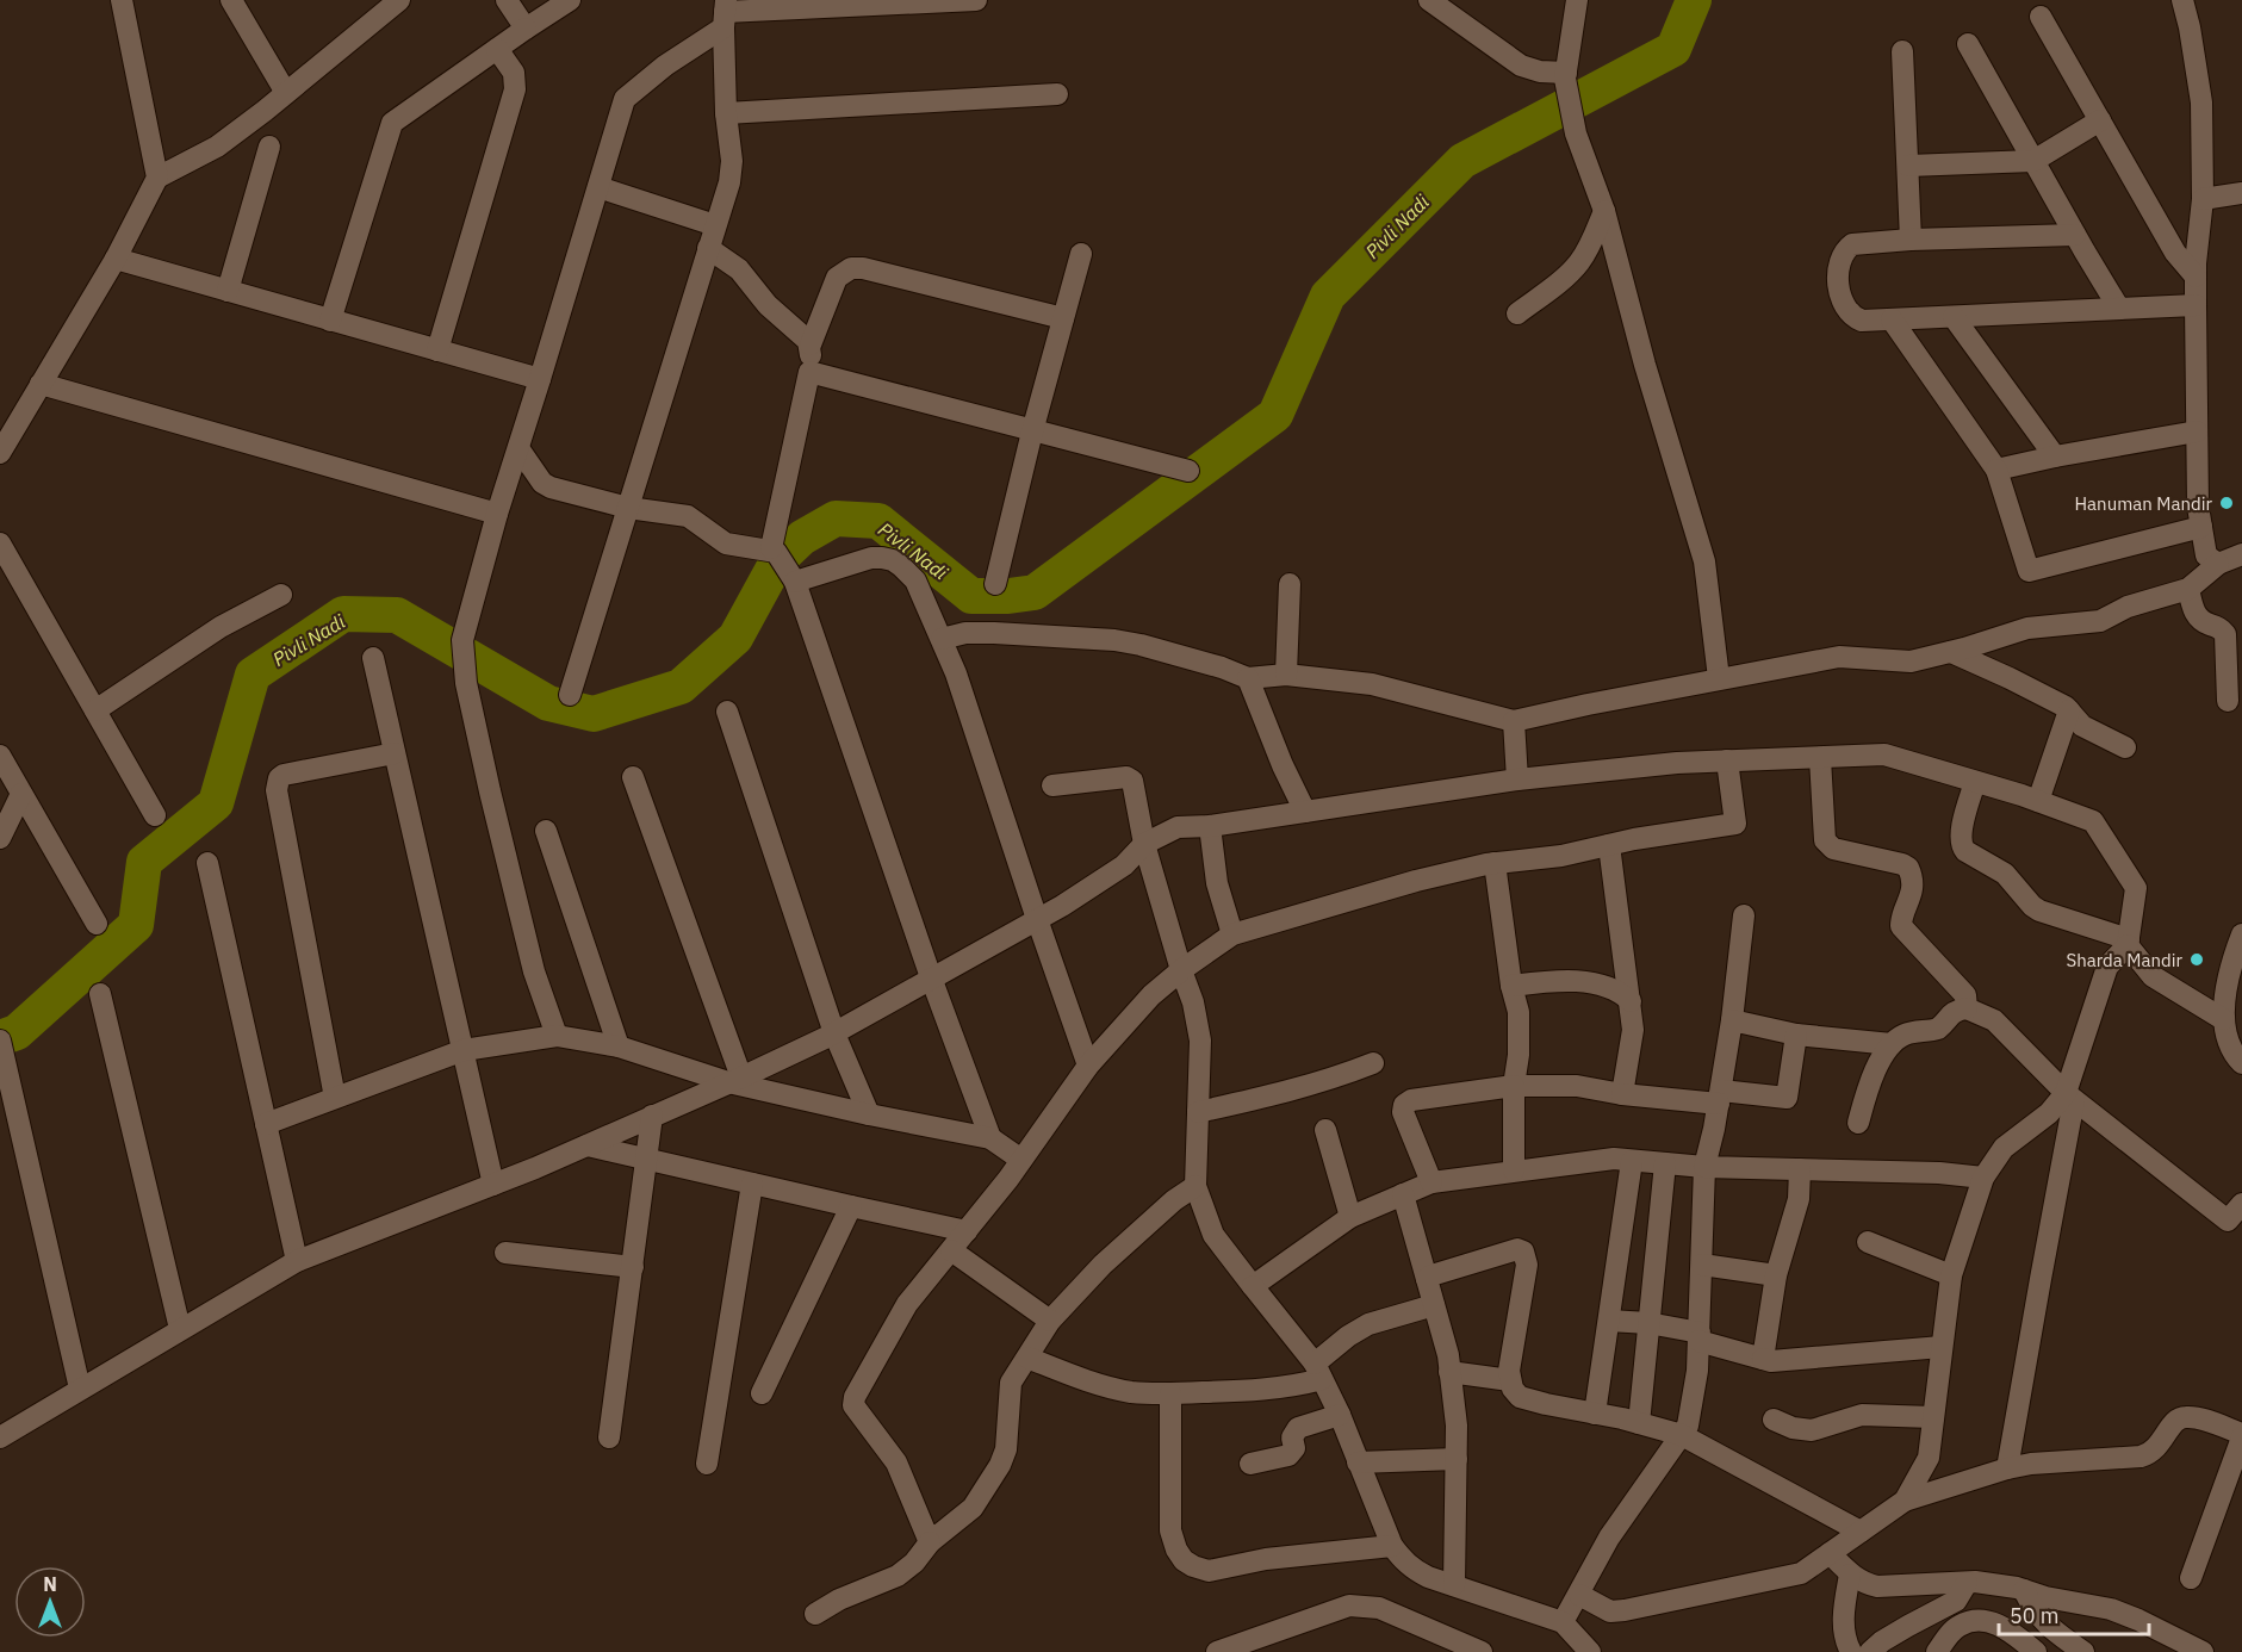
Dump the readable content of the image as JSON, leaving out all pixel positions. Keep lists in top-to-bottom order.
{
  "water": ["Pivli Nadi"],
  "places": ["Hanuman Mandir", "Sharda Mandir"],
  "scale_bar": "50 m",
  "north": "top"
}
